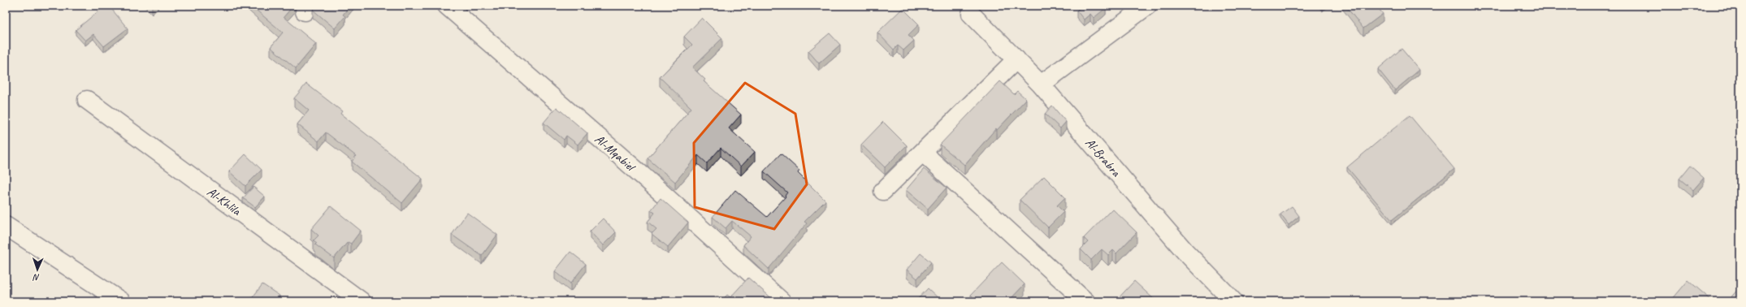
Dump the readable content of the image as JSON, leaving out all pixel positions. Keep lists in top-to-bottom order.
{
  "streets": {
    "street": ["Al-Mqabiel", "Al-Brabra", "Al-Khlila"]
  },
  "north": "bottom"
}
